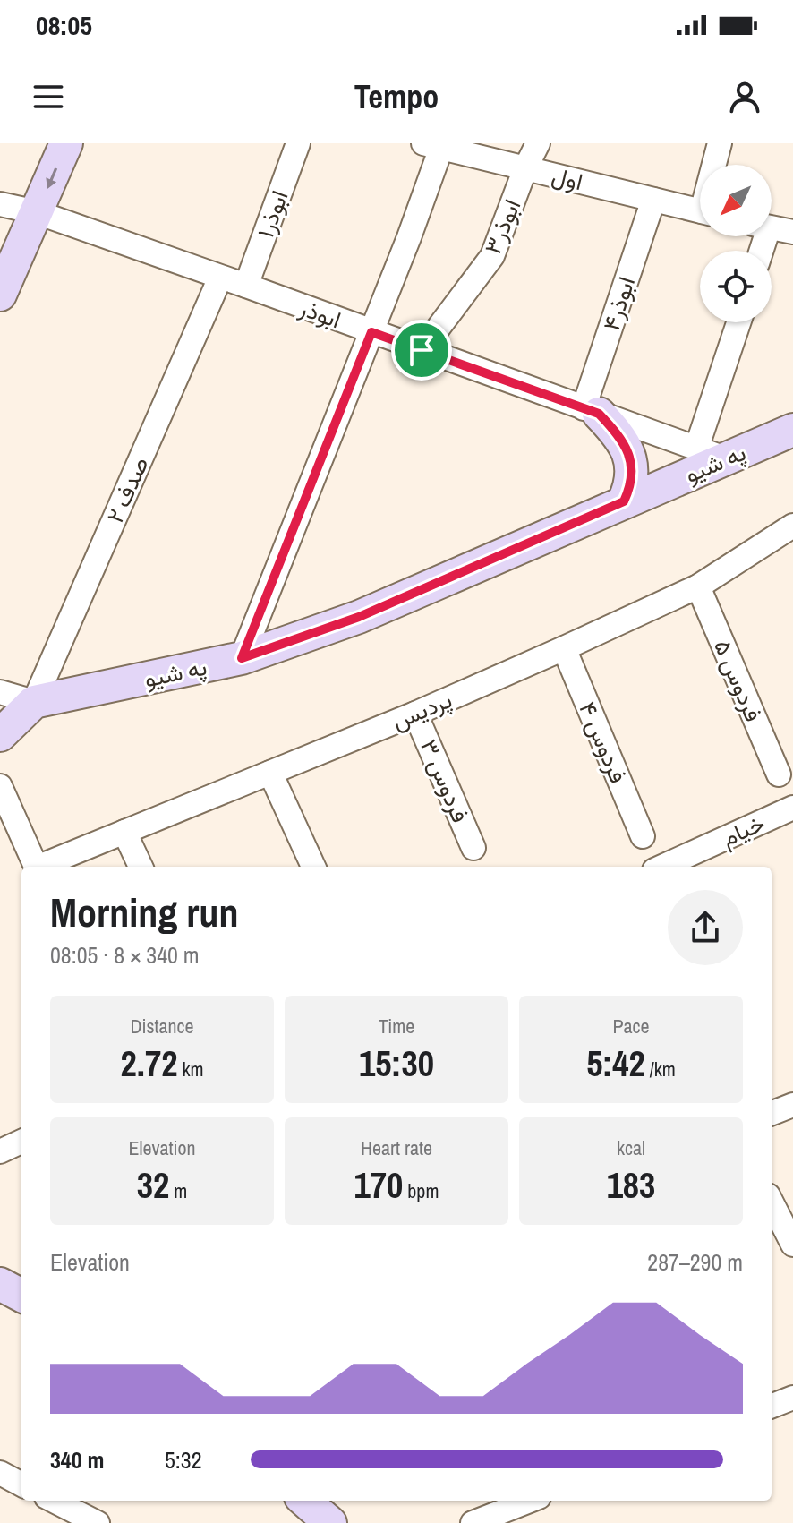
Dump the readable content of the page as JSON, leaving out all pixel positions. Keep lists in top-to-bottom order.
{
  "streets": {
    "street": [
      "اول",
      "ابوذر۱",
      "ابوذر۳",
      "ابوذر۴",
      "ابوذر",
      "په شیو",
      "صدف ۲",
      "فردوس ۵",
      "پردیس",
      "فردوس ۴",
      "فردوس ۳",
      "خیام"
    ]
  },
  "crossings": [
    ["اول", "ابوذر۳"],
    ["اول", "ابوذر۴"],
    ["ابوذر۱", "ابوذر"],
    ["ابوذر۳", "ابوذر"],
    ["ابوذر۴", "ابوذر"],
    ["ابوذر", "په شیو"],
    ["ابوذر", "صدف ۲"],
    ["په شیو", "صدف ۲"],
    ["فردوس ۵", "پردیس"],
    ["پردیس", "فردوس ۴"],
    ["پردیس", "فردوس ۳"]
  ],
  "north": "bottom left",
  "page": {
    "status": "08:05",
    "header": "Tempo",
    "heading": ["Morning run", "08:05 · 8 × 340 m"],
    "stats": [
      ["Distance", "2.72 km"],
      ["Time", "15:30"],
      ["Pace", "5:42 /km"],
      ["Elevation", "32 m"],
      ["Heart rate", "170 bpm"],
      ["kcal", "183"]
    ],
    "chart": ["Elevation", "287–290 m"],
    "list": [
      {
        "name": "340 m",
        "note": "5:32"
      }
    ]
  }
}
